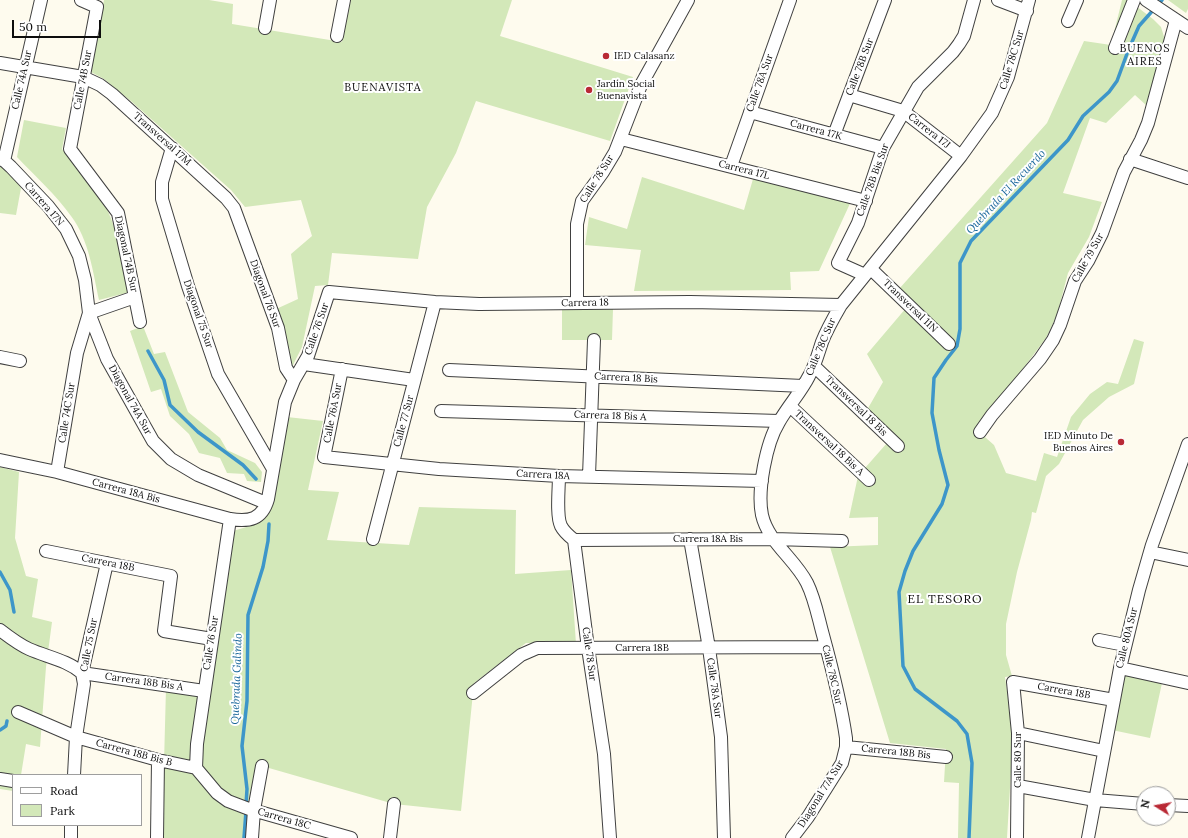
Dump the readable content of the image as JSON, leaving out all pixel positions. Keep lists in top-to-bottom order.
{
  "streets": {
    "street": [
      "Calle 78C Sur",
      "Calle 78B Sur",
      "Calle 74A Sur",
      "Calle 74B Sur",
      "Calle 78A Sur",
      "Carrera 17K",
      "Carrera 17J",
      "Transversal 17M",
      "Carrera 17L",
      "Calle 78 Sur",
      "Calle 78B Bis Sur",
      "Carrera 17N",
      "Diagonal 74B Sur",
      "Calle 79 Sur",
      "Diagonal 76 Sur",
      "Carrera 18",
      "Transversal 11N",
      "Diagonal 75 Sur",
      "Calle 76 Sur",
      "Carrera 18 Bis",
      "Diagonal 74A Sur",
      "Transversal 18 Bis",
      "Calle 74C Sur",
      "Calle 76A Sur",
      "Carrera 18 Bis A",
      "Calle 77 Sur",
      "Transversal 18 Bis A",
      "Carrera 18A",
      "Carrera 18A Bis",
      "Carrera 18B",
      "Calle 80A Sur",
      "Calle 75 Sur",
      "Carrera 18B Bis A",
      "Carrera 18B Bis",
      "Carrera 18B Bis B",
      "Calle 80 Sur",
      "Diagonal 77A Sur",
      "Carrera 18C"
    ]
  },
  "crossings": [
    ["Calle 78C Sur", "Carrera 17J"],
    ["Calle 78C Sur", "Calle 78B Bis Sur"],
    ["Calle 78C Sur", "Carrera 18"],
    ["Calle 78C Sur", "Transversal 11N"],
    ["Calle 78C Sur", "Carrera 18 Bis"],
    ["Calle 78C Sur", "Transversal 18 Bis"],
    ["Calle 78C Sur", "Carrera 18 Bis A"],
    ["Calle 78C Sur", "Transversal 18 Bis A"],
    ["Calle 78C Sur", "Carrera 18A"],
    ["Calle 78C Sur", "Carrera 18A Bis"],
    ["Calle 78C Sur", "Carrera 18B"],
    ["Calle 78C Sur", "Carrera 18B Bis"],
    ["Calle 78C Sur", "Diagonal 77A Sur"],
    ["Calle 78B Sur", "Carrera 17K"],
    ["Calle 78B Sur", "Carrera 17J"],
    ["Calle 74A Sur", "Transversal 17M"],
    ["Calle 74A Sur", "Carrera 17N"],
    ["Calle 74B Sur", "Transversal 17M"],
    ["Calle 74B Sur", "Diagonal 74B Sur"],
    ["Calle 78A Sur", "Carrera 17K"],
    ["Calle 78A Sur", "Carrera 17L"],
    ["Calle 78A Sur", "Carrera 18A Bis"],
    ["Calle 78A Sur", "Carrera 18B"],
    ["Carrera 17K", "Calle 78B Bis Sur"],
    ["Carrera 17J", "Calle 78B Bis Sur"],
    ["Transversal 17M", "Diagonal 76 Sur"],
    ["Transversal 17M", "Diagonal 75 Sur"],
    ["Carrera 17L", "Calle 78 Sur"],
    ["Carrera 17L", "Calle 78B Bis Sur"],
    ["Calle 78 Sur", "Carrera 18"],
    ["Calle 78 Sur", "Carrera 18A Bis"],
    ["Calle 78 Sur", "Carrera 18B"],
    ["Calle 78B Bis Sur", "Transversal 11N"],
    ["Carrera 17N", "Diagonal 74A Sur"],
    ["Diagonal 76 Sur", "Calle 76 Sur"],
    ["Carrera 18", "Calle 76 Sur"],
    ["Carrera 18", "Calle 77 Sur"],
    ["Diagonal 75 Sur", "Calle 76 Sur"],
    ["Calle 76 Sur", "Diagonal 74A Sur"],
    ["Calle 76 Sur", "Carrera 18A Bis"],
    ["Calle 76 Sur", "Carrera 18B"],
    ["Calle 76 Sur", "Carrera 18B Bis A"],
    ["Calle 76 Sur", "Carrera 18B Bis B"],
    ["Diagonal 74A Sur", "Calle 74C Sur"],
    ["Calle 74C Sur", "Carrera 18A Bis"],
    ["Calle 76A Sur", "Carrera 18A"],
    ["Calle 77 Sur", "Carrera 18A"],
    ["Carrera 18B", "Calle 80A Sur"],
    ["Carrera 18B", "Calle 75 Sur"],
    ["Carrera 18B", "Calle 80 Sur"],
    ["Calle 75 Sur", "Carrera 18B Bis A"],
    ["Calle 75 Sur", "Carrera 18B Bis B"],
    ["Carrera 18B Bis", "Diagonal 77A Sur"]
  ],
  "districts": ["BUENOS AIRES", "BUENAVISTA", "EL TESORO"],
  "water": ["Quebrada El Recuerdo", "Quebrada Galindo"],
  "places": ["IED Calasanz", "Jardín Social Buenavista", "IED Minuto De Buenos Aires"],
  "legend": ["Road", "Park"],
  "scale_bar": "50 m",
  "north": "left"
}
